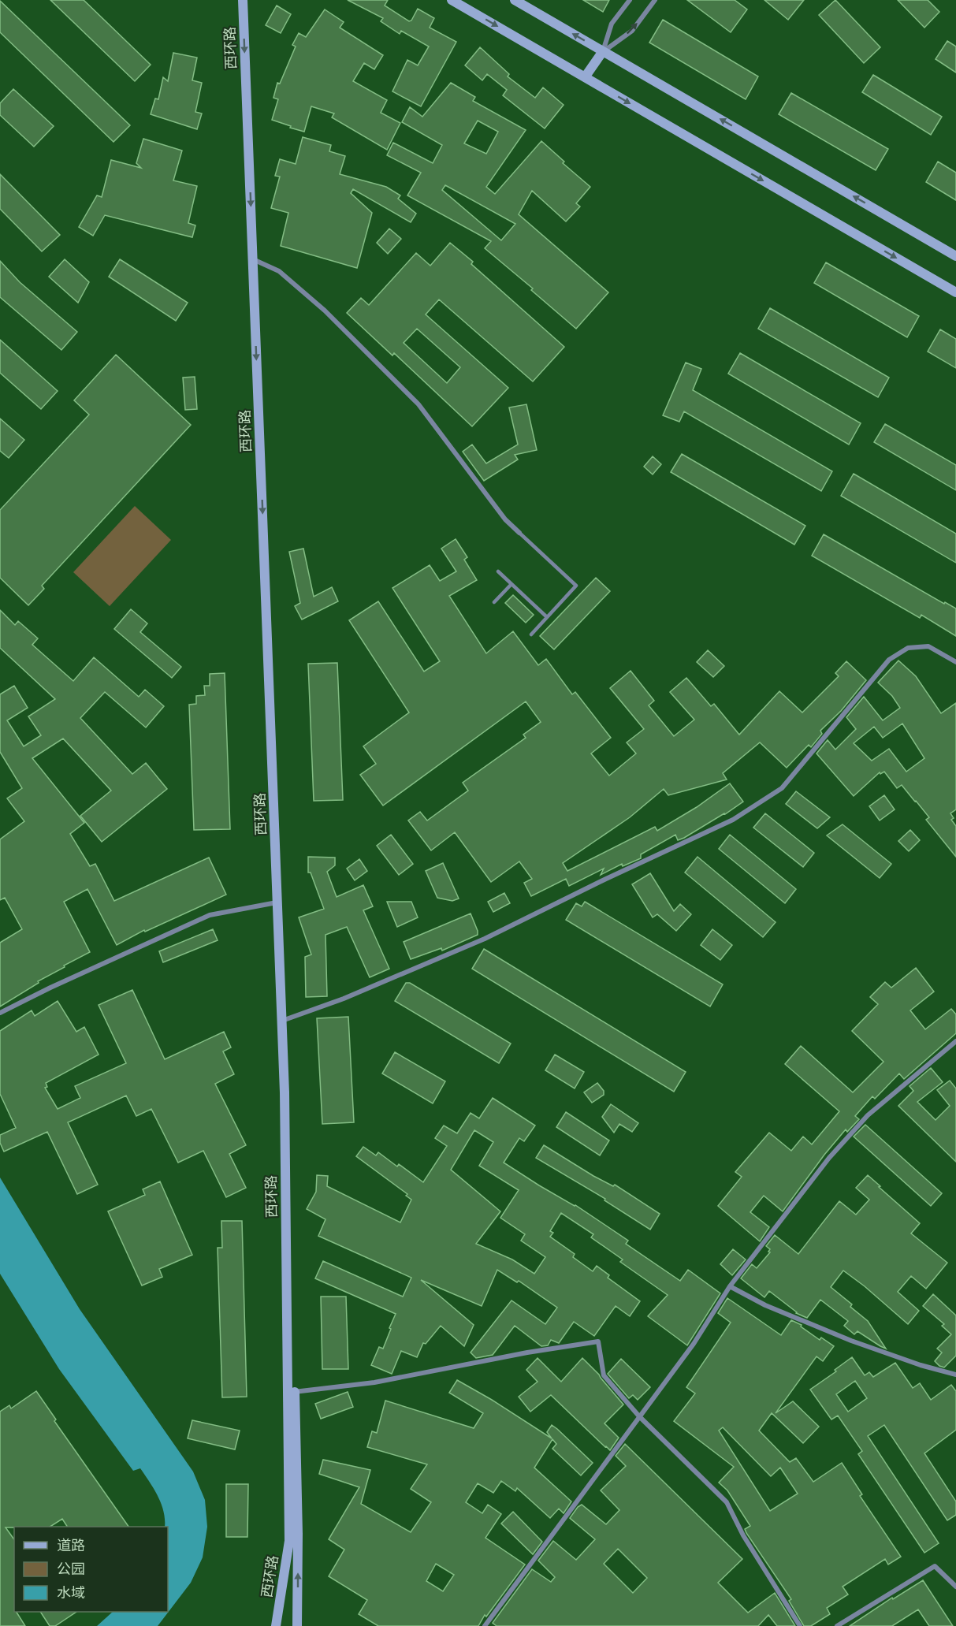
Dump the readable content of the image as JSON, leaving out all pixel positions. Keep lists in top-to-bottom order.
{
  "streets": {
    "street": ["西环路"]
  },
  "legend": ["道路", "公园", "水域"]
}
